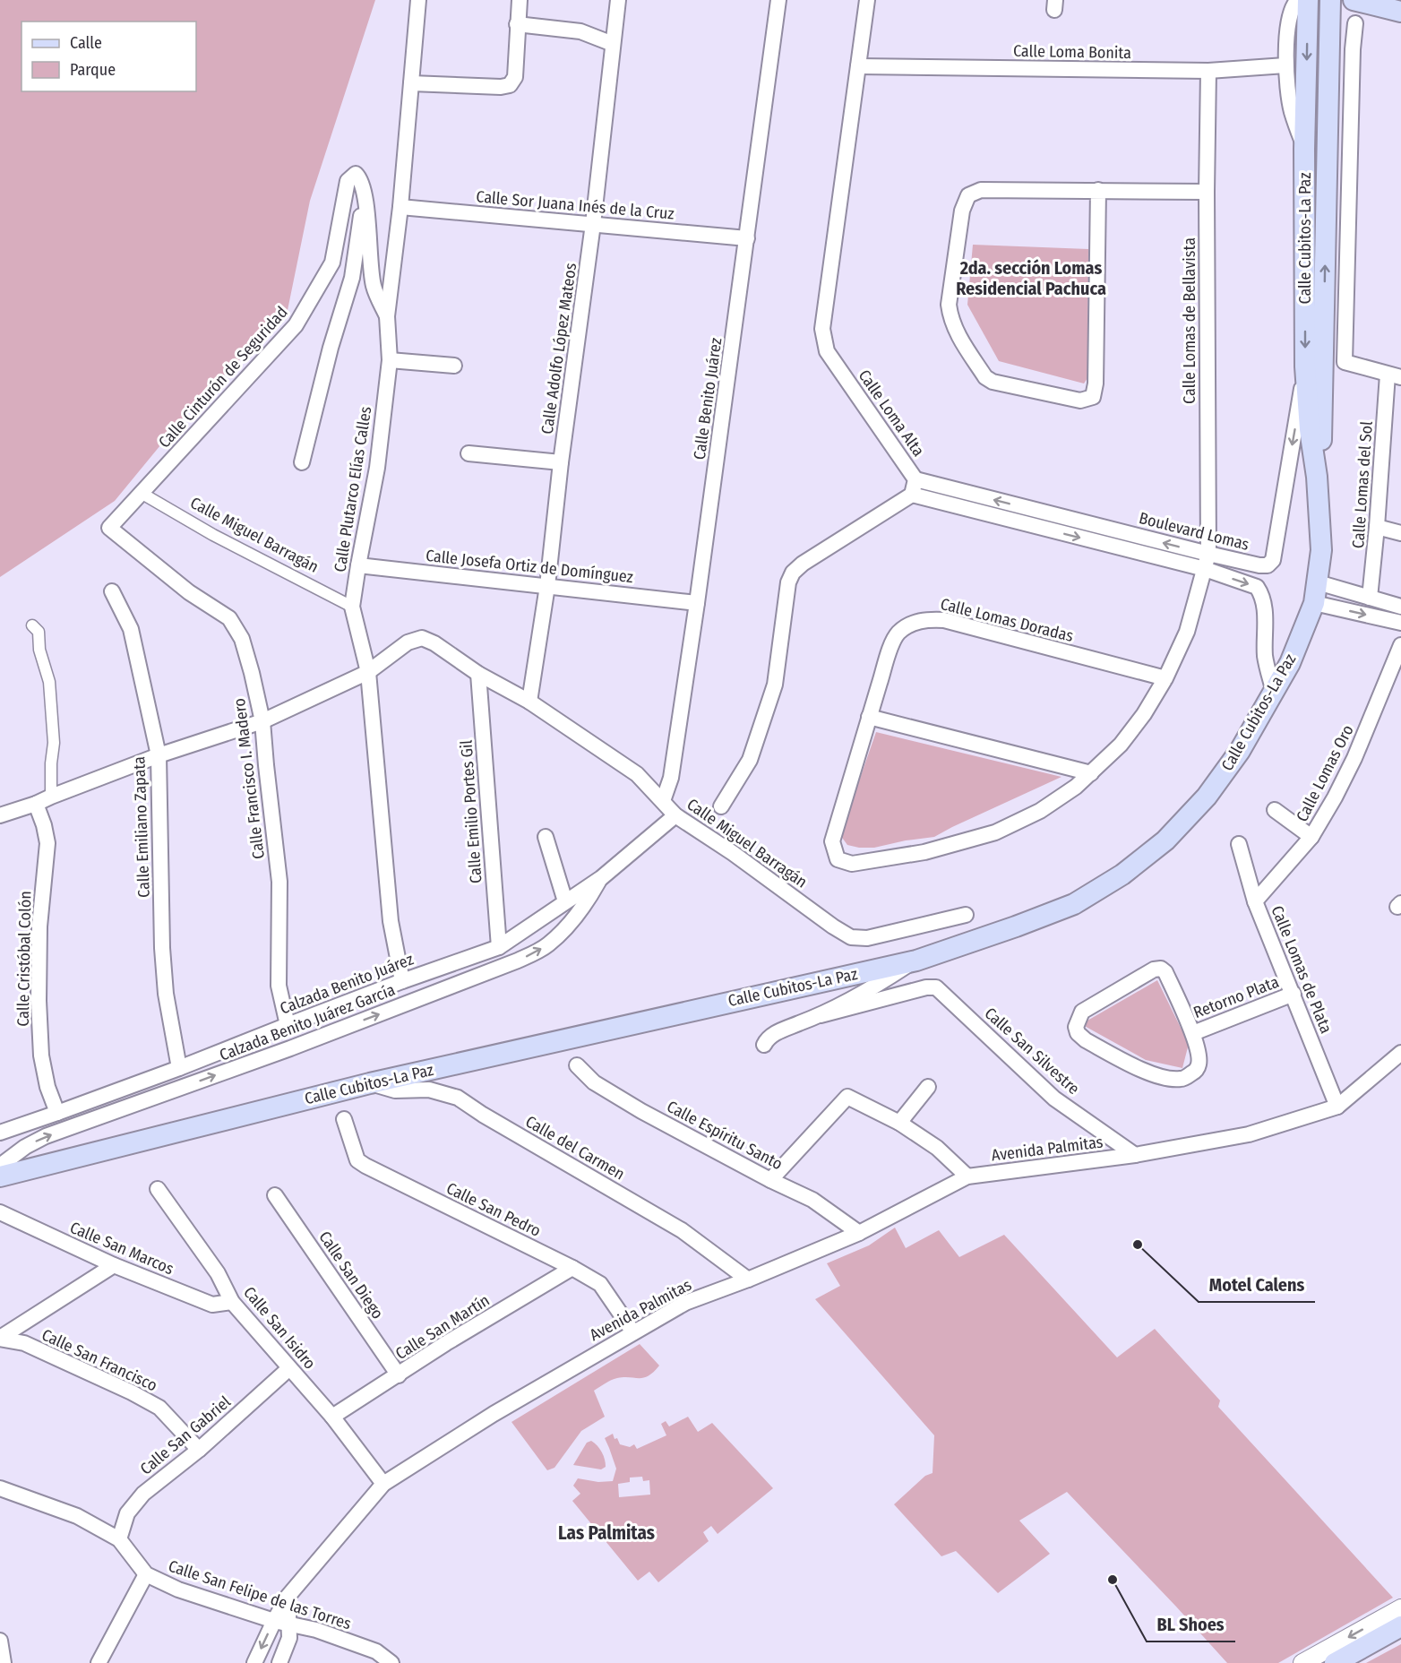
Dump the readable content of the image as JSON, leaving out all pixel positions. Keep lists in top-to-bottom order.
{
  "streets": {
    "main road": ["Calle Cubitos-La Paz"],
    "street": [
      "Calle Loma Bonita",
      "Calle Sor Juana Inés de la Cruz",
      "Calle Lomas de Bellavista",
      "Calle Adolfo López Mateos",
      "Calle Cinturón de Seguridad",
      "Calle Benito Juárez",
      "Calle Loma Alta",
      "Calle Lomas del Sol",
      "Calle Plutarco Elías Calles",
      "Boulevard Lomas",
      "Calle Miguel Barragán",
      "Calle Josefa Ortiz de Domínguez",
      "Calle Lomas Doradas",
      "Calle Lomas Oro",
      "Calle Francisco I. Madero",
      "Calle Emilio Portes Gil",
      "Calle Emiliano Zapata",
      "Calle Cristóbal Colón",
      "Calle Lomas de Plata",
      "Calzada Benito Juárez",
      "Retorno Plata",
      "Calzada Benito Juárez García",
      "Calle San Silvestre",
      "Calle Espíritu Santo",
      "Calle del Carmen",
      "Avenida Palmitas",
      "Calle San Pedro",
      "Calle San Marcos",
      "Calle San Diego",
      "Calle San Martín",
      "Calle San Isidro",
      "Calle San Francisco",
      "Calle San Gabriel",
      "Calle San Felipe de las Torres"
    ]
  },
  "crossings": [
    ["Calle Loma Bonita", "Calle Lomas de Bellavista"],
    ["Calle Loma Bonita", "Calle Loma Alta"],
    ["Calle Sor Juana Inés de la Cruz", "Calle Adolfo López Mateos"],
    ["Calle Sor Juana Inés de la Cruz", "Calle Benito Juárez"],
    ["Calle Sor Juana Inés de la Cruz", "Calle Plutarco Elías Calles"],
    ["Calle Cubitos-La Paz", "Boulevard Lomas"],
    ["Calle Cubitos-La Paz", "Calle del Carmen"],
    ["Calle Lomas de Bellavista", "Boulevard Lomas"],
    ["Calle Lomas de Bellavista", "Calle Lomas Doradas"],
    ["Calle Adolfo López Mateos", "Calle Miguel Barragán"],
    ["Calle Adolfo López Mateos", "Calle Josefa Ortiz de Domínguez"],
    ["Calle Cinturón de Seguridad", "Calle Miguel Barragán"],
    ["Calle Cinturón de Seguridad", "Calle Francisco I. Madero"],
    ["Calle Benito Juárez", "Calle Miguel Barragán"],
    ["Calle Benito Juárez", "Calle Josefa Ortiz de Domínguez"],
    ["Calle Loma Alta", "Boulevard Lomas"],
    ["Calle Plutarco Elías Calles", "Calle Miguel Barragán"],
    ["Calle Plutarco Elías Calles", "Calle Josefa Ortiz de Domínguez"],
    ["Calle Plutarco Elías Calles", "Calzada Benito Juárez"],
    ["Calle Miguel Barragán", "Calle Emilio Portes Gil"],
    ["Calle Miguel Barragán", "Calzada Benito Juárez"],
    ["Calle Lomas Oro", "Calle Lomas de Plata"],
    ["Calle Francisco I. Madero", "Calzada Benito Juárez"],
    ["Calle Emilio Portes Gil", "Calzada Benito Juárez"],
    ["Calle Emiliano Zapata", "Calzada Benito Juárez"],
    ["Calle Cristóbal Colón", "Calzada Benito Juárez"],
    ["Calle Lomas de Plata", "Retorno Plata"],
    ["Calle Lomas de Plata", "Avenida Palmitas"],
    ["Calzada Benito Juárez", "Calzada Benito Juárez García"],
    ["Calle San Silvestre", "Avenida Palmitas"],
    ["Calle Espíritu Santo", "Avenida Palmitas"],
    ["Calle del Carmen", "Avenida Palmitas"],
    ["Avenida Palmitas", "Calle San Pedro"],
    ["Avenida Palmitas", "Calle San Isidro"],
    ["Avenida Palmitas", "Calle San Felipe de las Torres"],
    ["Calle San Pedro", "Calle San Martín"],
    ["Calle San Marcos", "Calle San Isidro"],
    ["Calle San Diego", "Calle San Martín"],
    ["Calle San Martín", "Calle San Isidro"],
    ["Calle San Isidro", "Calle San Gabriel"],
    ["Calle San Francisco", "Calle San Gabriel"],
    ["Calle San Gabriel", "Calle San Felipe de las Torres"]
  ],
  "one_way": ["Calzada Benito Juárez García"],
  "districts": ["2da. sección Lomas Residencial Pachuca", "Las Palmitas"],
  "places": ["Motel Calens", "BL Shoes"],
  "legend": ["Calle", "Parque"]
}
